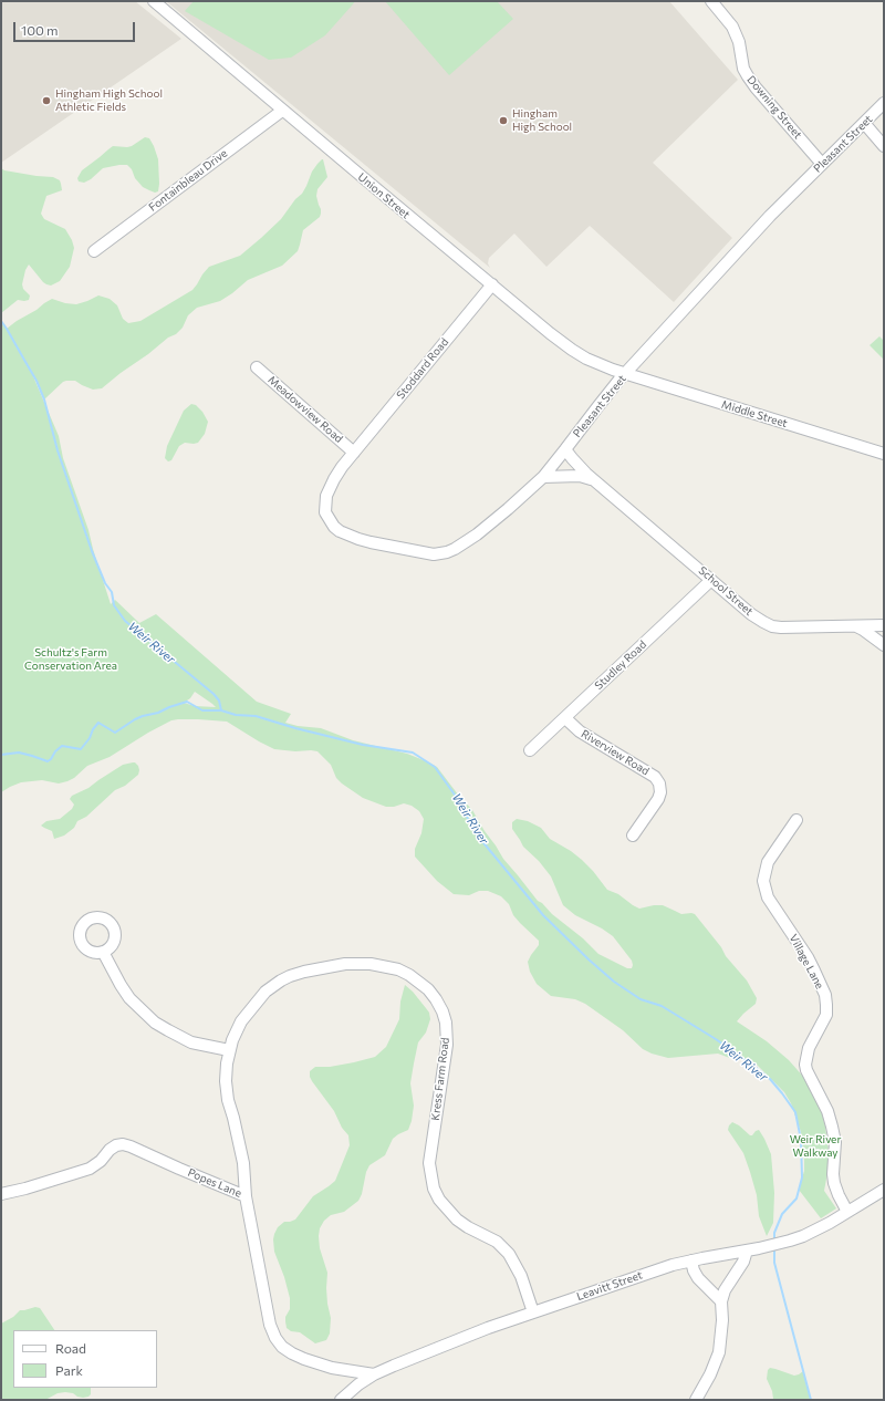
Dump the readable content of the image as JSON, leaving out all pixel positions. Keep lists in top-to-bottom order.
{
  "streets": {
    "street": [
      "Downing Street",
      "Pleasant Street",
      "Fontainbleau Drive",
      "Union Street",
      "Stoddard Road",
      "Meadowview Road",
      "Middle Street",
      "School Street",
      "Studley Road",
      "Riverview Road",
      "Village Lane",
      "Kress Farm Road",
      "Popes Lane",
      "Leavitt Street"
    ]
  },
  "crossings": [
    ["Downing Street", "Pleasant Street"],
    ["Pleasant Street", "Union Street"],
    ["Pleasant Street", "Stoddard Road"],
    ["Pleasant Street", "Meadowview Road"],
    ["Pleasant Street", "Middle Street"],
    ["Pleasant Street", "School Street"],
    ["Fontainbleau Drive", "Union Street"],
    ["Union Street", "Stoddard Road"],
    ["Union Street", "Middle Street"],
    ["Stoddard Road", "Meadowview Road"],
    ["School Street", "Studley Road"],
    ["Studley Road", "Riverview Road"],
    ["Village Lane", "Leavitt Street"],
    ["Kress Farm Road", "Popes Lane"],
    ["Kress Farm Road", "Leavitt Street"],
    ["Popes Lane", "Leavitt Street"]
  ],
  "water": ["Weir River"],
  "parks": ["Schultz's Farm Conservation Area", "Weir River Walkway"],
  "places": ["Hingham High School Athletic Fields", "Hingham High School"],
  "legend": ["Road", "Park"],
  "scale_bar": "100 m"
}
